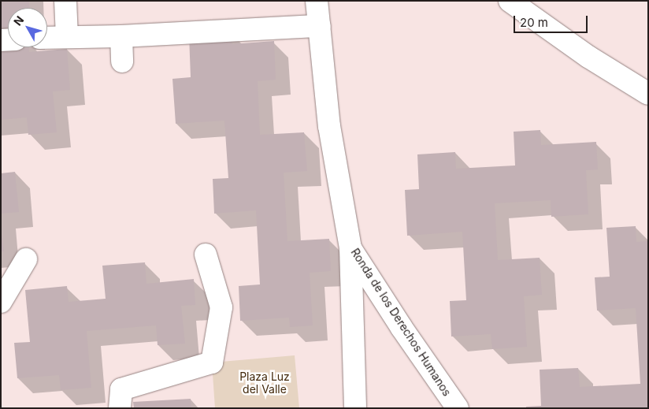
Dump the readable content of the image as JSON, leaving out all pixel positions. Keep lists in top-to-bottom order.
{
  "streets": {
    "street": ["Ronda de los Derechos Humanos"]
  },
  "parks": ["Plaza Luz del Valle"],
  "scale_bar": "20 m",
  "north": "top left"
}
